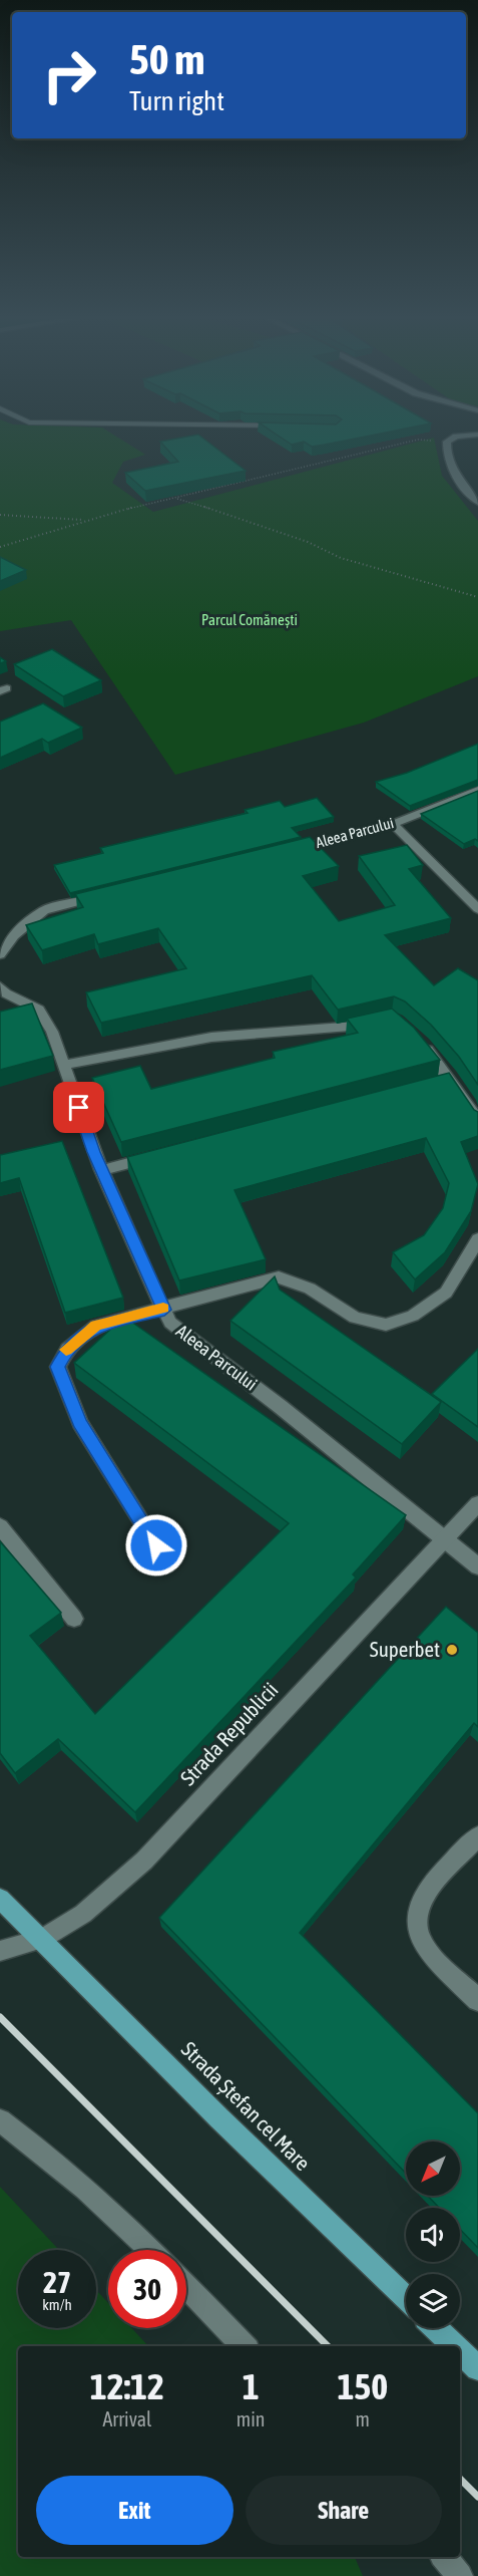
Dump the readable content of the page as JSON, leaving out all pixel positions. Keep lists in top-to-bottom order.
{
  "streets": {
    "main road": ["Strada Ștefan cel Mare"],
    "street": ["Aleea Parcului", "Strada Republicii"]
  },
  "crossings": [
    ["Aleea Parcului", "Strada Republicii"],
    ["Strada Republicii", "Strada Ștefan cel Mare"]
  ],
  "parks": ["Parcul Comănești"],
  "places": ["Superbet"],
  "north": "bottom left",
  "page": {
    "turn": ["50 m", "Turn right"],
    "speed": "27 km/h",
    "limit": "30",
    "eta": [
      "12:12",
      "Arrival",
      "1",
      "min",
      "150",
      "m"
    ],
    "buttons": ["Exit", "Share"]
  }
}
